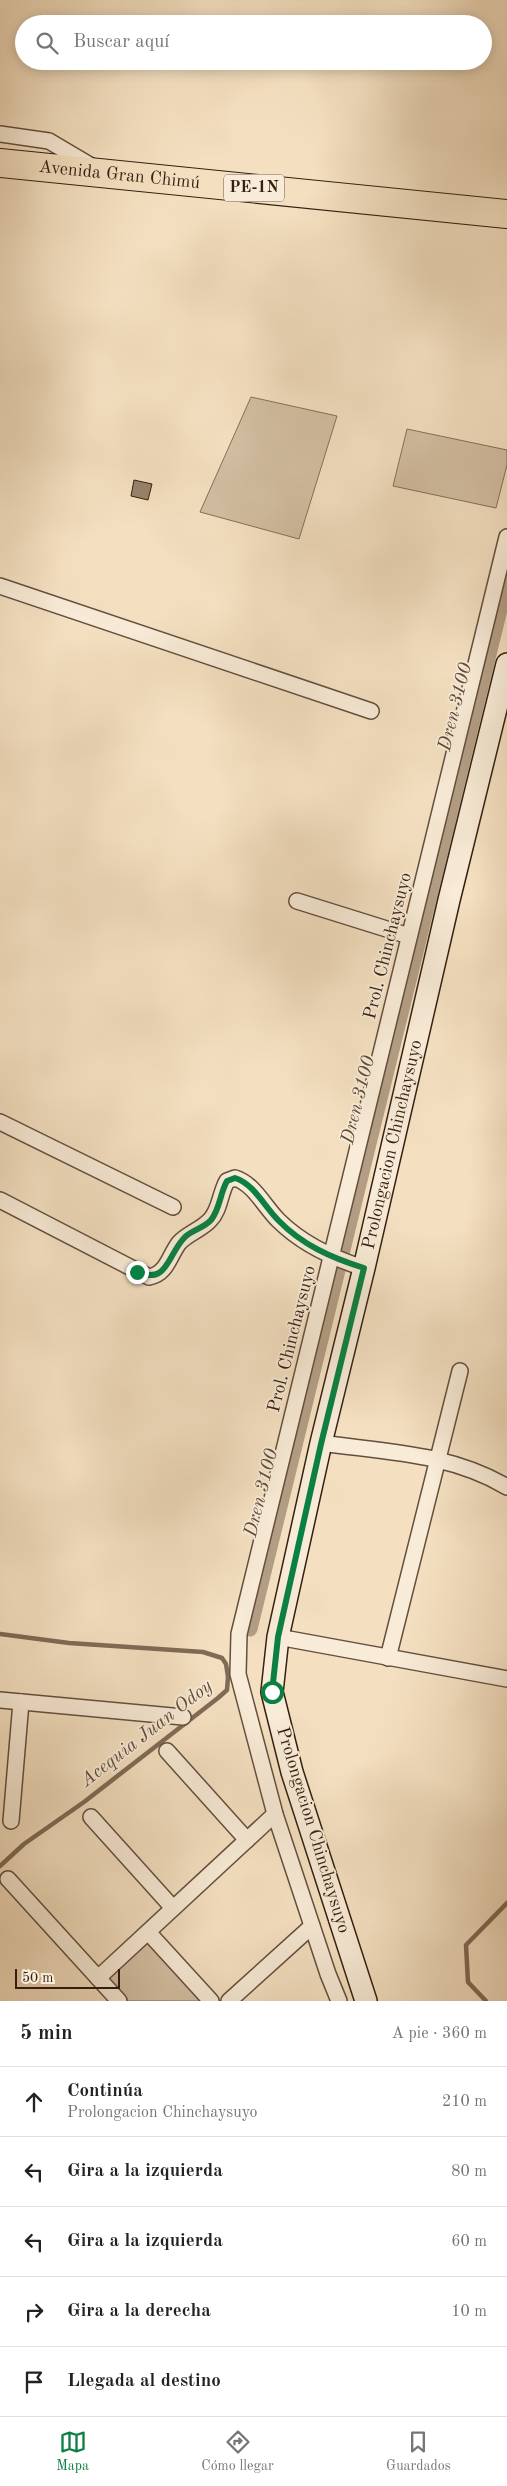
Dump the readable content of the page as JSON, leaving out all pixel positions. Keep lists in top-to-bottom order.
{
  "streets": {
    "highway": ["Avenida Gran Chimú", "PE-1N"],
    "street": ["Prol. Chinchaysuyo", "Prolongacion Chinchaysuyo"]
  },
  "water": ["Dren 3100", "Acequia Juan Odoy"],
  "scale_bar": "50 m",
  "page": {
    "search": "Buscar aquí",
    "scale": "50 m",
    "heading": ["5 min", "A pie · 360 m"],
    "list": [
      ["Continúa", "Prolongacion Chinchaysuyo", "210 m"],
      ["Gira a la izquierda", "80 m"],
      ["Gira a la izquierda", "60 m"],
      ["Gira a la derecha", "10 m"],
      "Llegada al destino"
    ],
    "nav": ["Mapa", "Cómo llegar", "Guardados"]
  }
}
